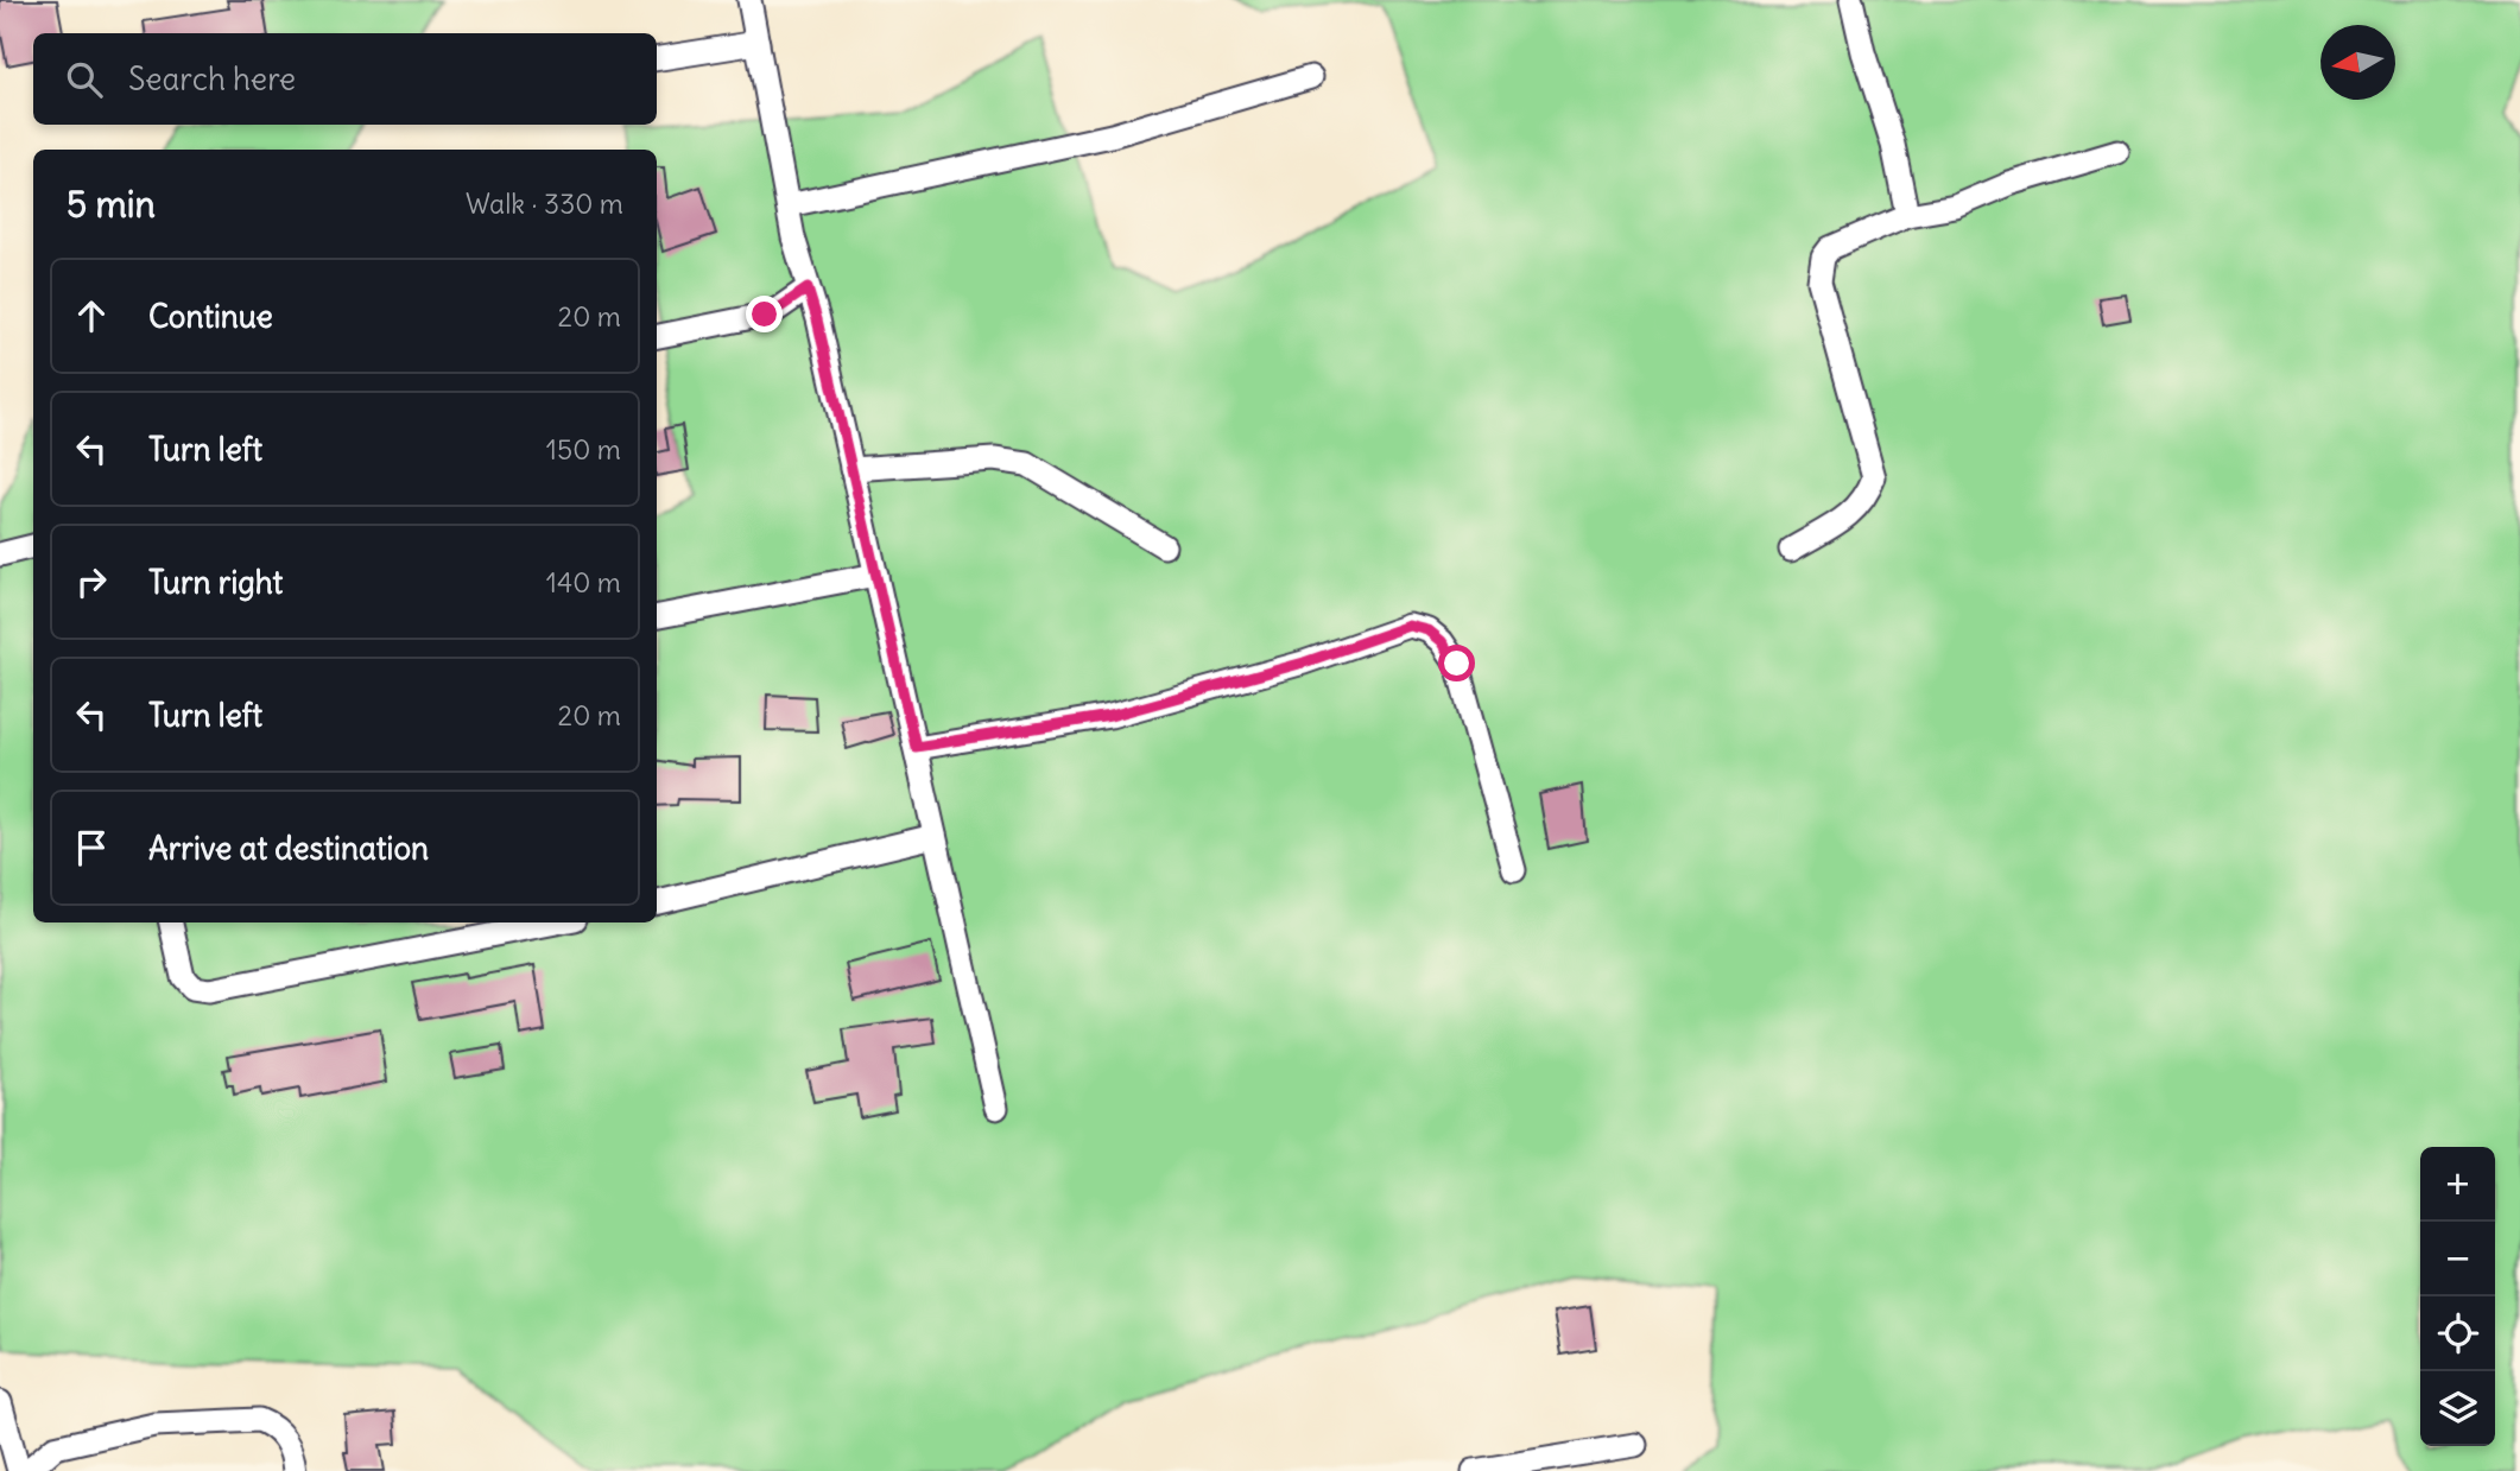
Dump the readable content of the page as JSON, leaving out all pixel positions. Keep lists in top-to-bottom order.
{
  "north": "left",
  "page": {
    "search": "Search here",
    "heading": ["5 min", "Walk · 330 m"],
    "list": [
      ["Continue", "20 m"],
      ["Turn left", "150 m"],
      ["Turn right", "140 m"],
      ["Turn left", "20 m"],
      "Arrive at destination"
    ],
    "map_buttons": ["+", "−"]
  }
}
